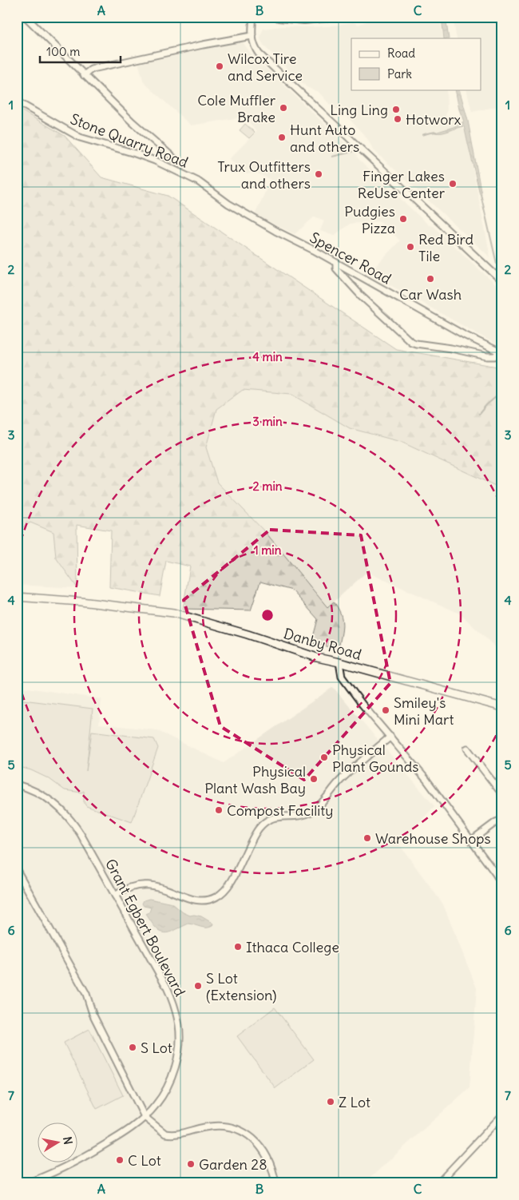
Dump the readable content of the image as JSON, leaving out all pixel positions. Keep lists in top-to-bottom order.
{
  "streets": {
    "main road": ["Danby Road"],
    "street": ["Stone Quarry Road", "Spencer Road", "Grant Egbert Boulevard"]
  },
  "crossings": [
    ["Stone Quarry Road", "Spencer Road"]
  ],
  "places": [
    "Wilcox Tire and Service",
    "Cole Muffler Brake",
    "Ling Ling",
    "Hotworx",
    "Hunt Auto and others",
    "Trux Outfitters and others",
    "Finger Lakes ReUse Center",
    "Pudgies Pizza",
    "Red Bird Tile",
    "Car Wash",
    "Smiley's Mini Mart",
    "Physical Plant Gounds",
    "Physical Plant Wash Bay",
    "Compost Facility",
    "Warehouse Shops",
    "Ithaca College",
    "S Lot (Extension)",
    "S Lot",
    "Z Lot",
    "C Lot",
    "Garden 28"
  ],
  "legend": ["Road", "Park"],
  "scale_bar": "100 m",
  "north": "right",
  "grid": {
    "columns": ["A", "B", "C"],
    "rows": [
      "1",
      "2",
      "3",
      "4",
      "5",
      "6",
      "7"
    ]
  },
  "rings": [
    "4 min",
    "3 min",
    "2 min",
    "1 min"
  ]
}
